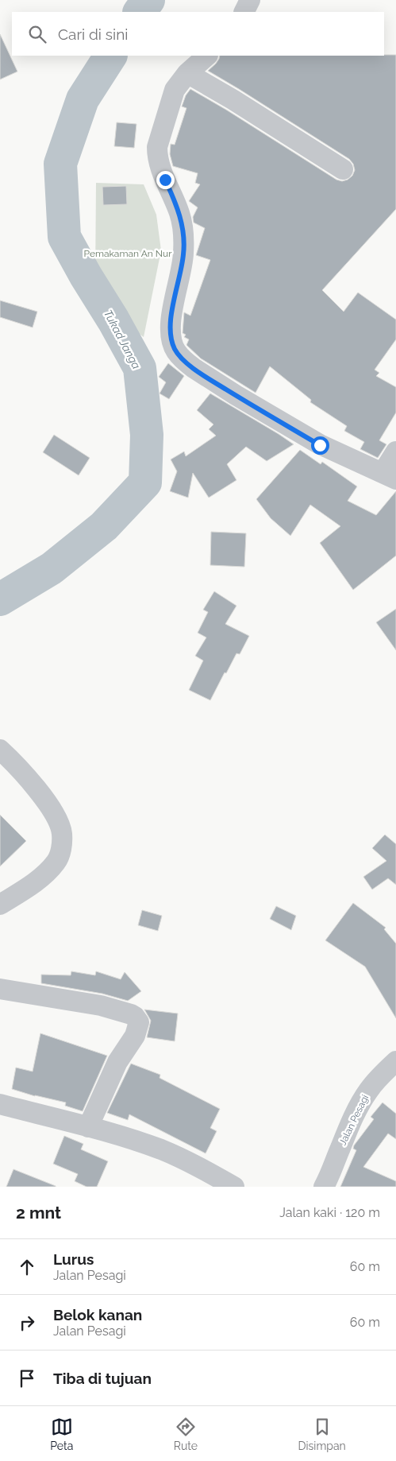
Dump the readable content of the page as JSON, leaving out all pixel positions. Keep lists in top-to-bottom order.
{
  "streets": {
    "street": ["Jalan Pesagi"]
  },
  "water": ["Tukad Janga"],
  "parks": ["Pemakaman An Nur"],
  "page": {
    "search": "Cari di sini",
    "heading": ["2 mnt", "Jalan kaki · 120 m"],
    "list": [
      ["Lurus", "Jalan Pesagi", "60 m"],
      ["Belok kanan", "Jalan Pesagi", "60 m"],
      "Tiba di tujuan"
    ],
    "nav": ["Peta", "Rute", "Disimpan"]
  }
}
